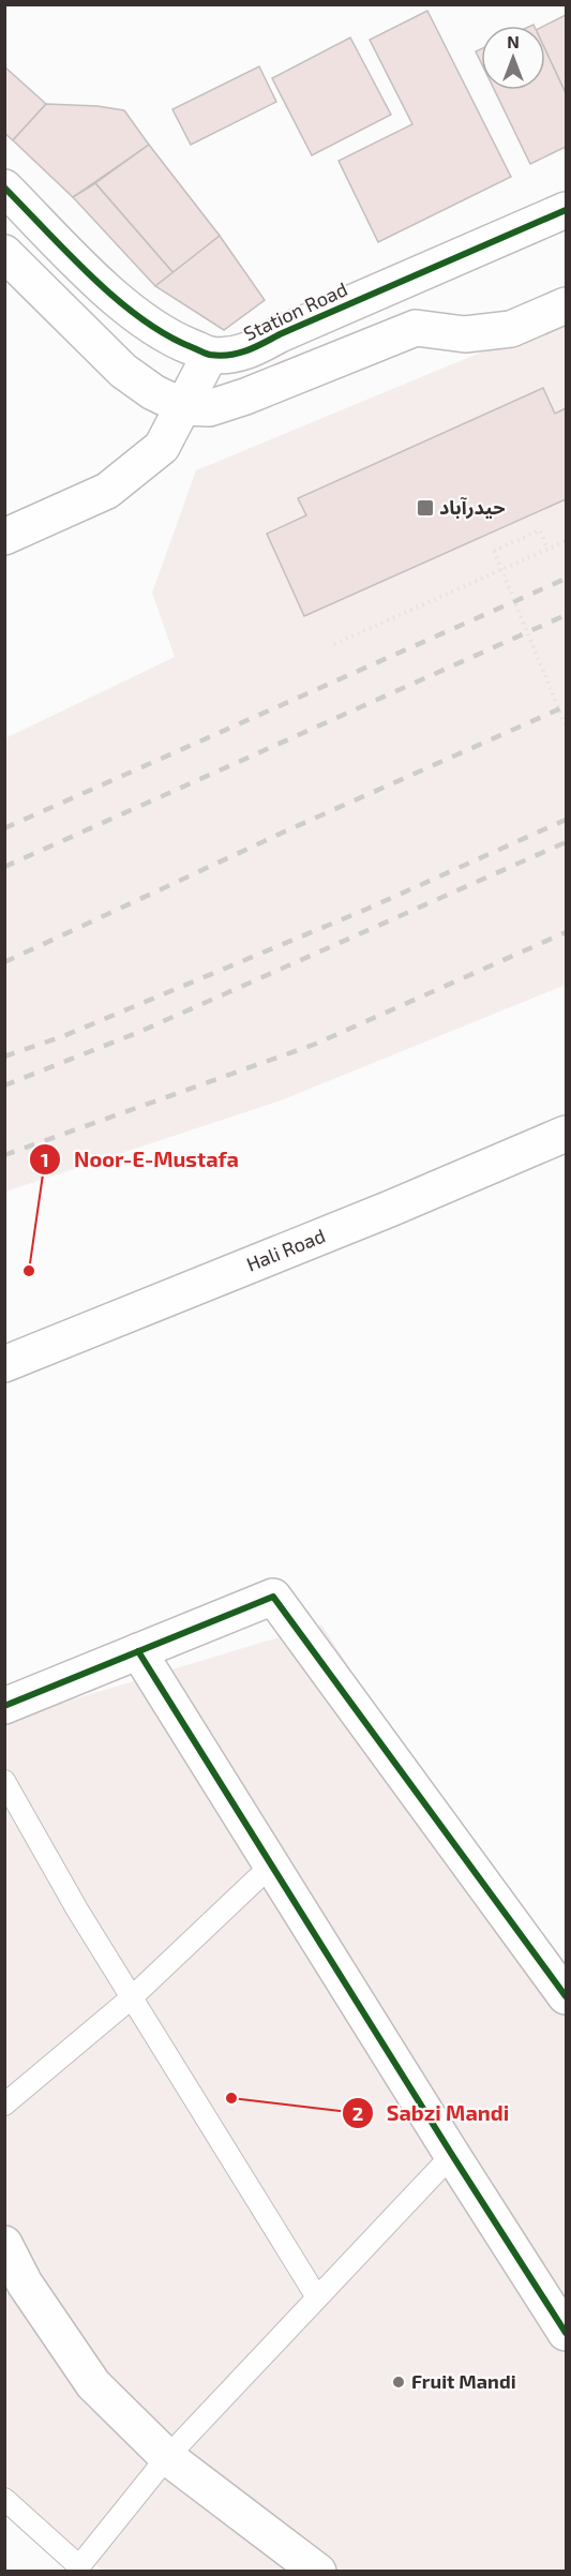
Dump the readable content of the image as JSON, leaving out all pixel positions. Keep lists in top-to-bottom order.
{
  "streets": {
    "street": ["Station Road", "Hali Road"]
  },
  "places": {
    "transit": ["حیدرآباد"],
    "other": ["Noor-E-Mustafa", "Sabzi Mandi", "Fruit Mandi"]
  },
  "north": "top"
}
